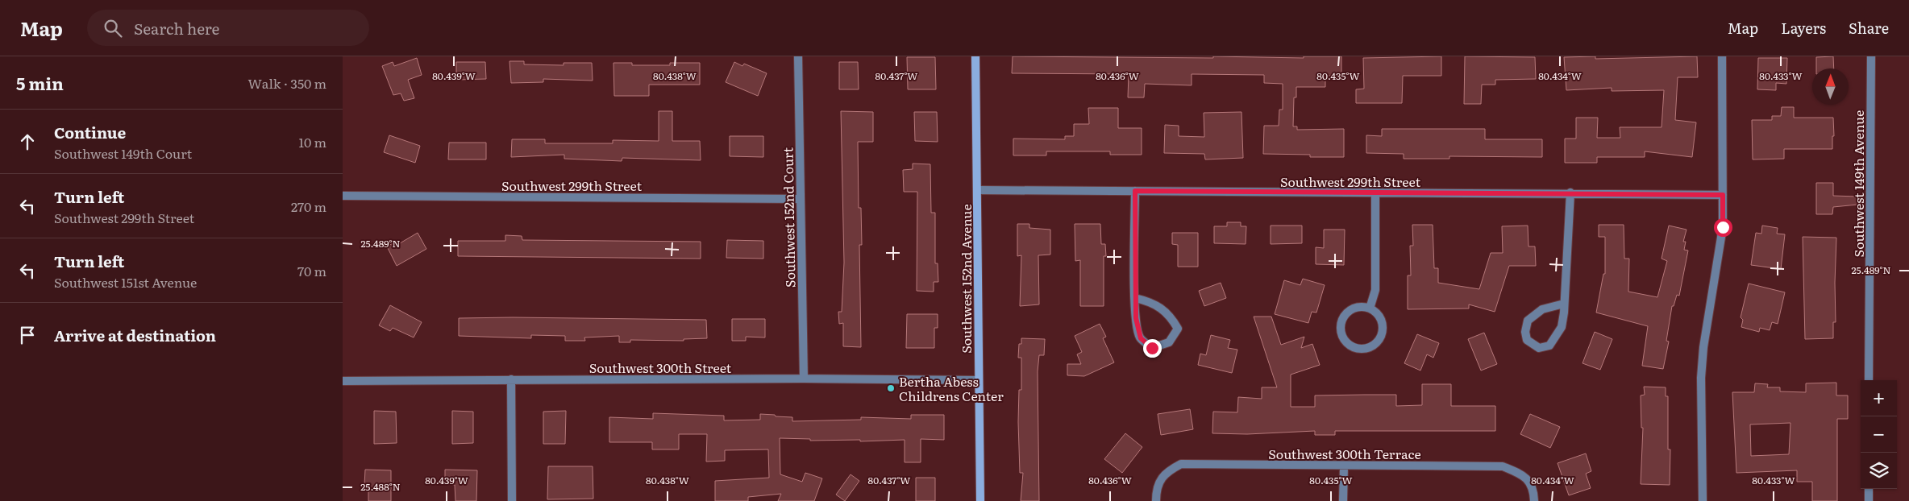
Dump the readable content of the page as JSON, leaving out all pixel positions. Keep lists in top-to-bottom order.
{
  "streets": {
    "street": [
      "Southwest 299th Street",
      "Southwest 149th Avenue",
      "Southwest 152nd Court",
      "Southwest 152nd Avenue",
      "Southwest 300th Street",
      "Southwest 300th Terrace"
    ]
  },
  "crossings": [
    ["Southwest 299th Street", "Southwest 152nd Court"],
    ["Southwest 299th Street", "Southwest 152nd Avenue"],
    ["Southwest 152nd Court", "Southwest 300th Street"],
    ["Southwest 152nd Avenue", "Southwest 300th Street"]
  ],
  "places": ["Bertha Abess Childrens Center"],
  "north": "top",
  "page": {
    "header": "Map",
    "search": "Search here",
    "nav": ["Map", "Layers", "Share"],
    "heading": ["5 min", "Walk · 350 m"],
    "list": [
      ["Continue", "Southwest 149th Court", "10 m"],
      ["Turn left", "Southwest 299th Street", "270 m"],
      ["Turn left", "Southwest 151st Avenue", "70 m"],
      "Arrive at destination"
    ],
    "map_buttons": ["+", "−"]
  },
  "coordinates": [
    "80.439°W",
    "80.438°W",
    "80.437°W",
    "80.436°W",
    "80.435°W",
    "80.434°W",
    "80.433°W",
    "25.489°N",
    "25.488°N"
  ]
}
